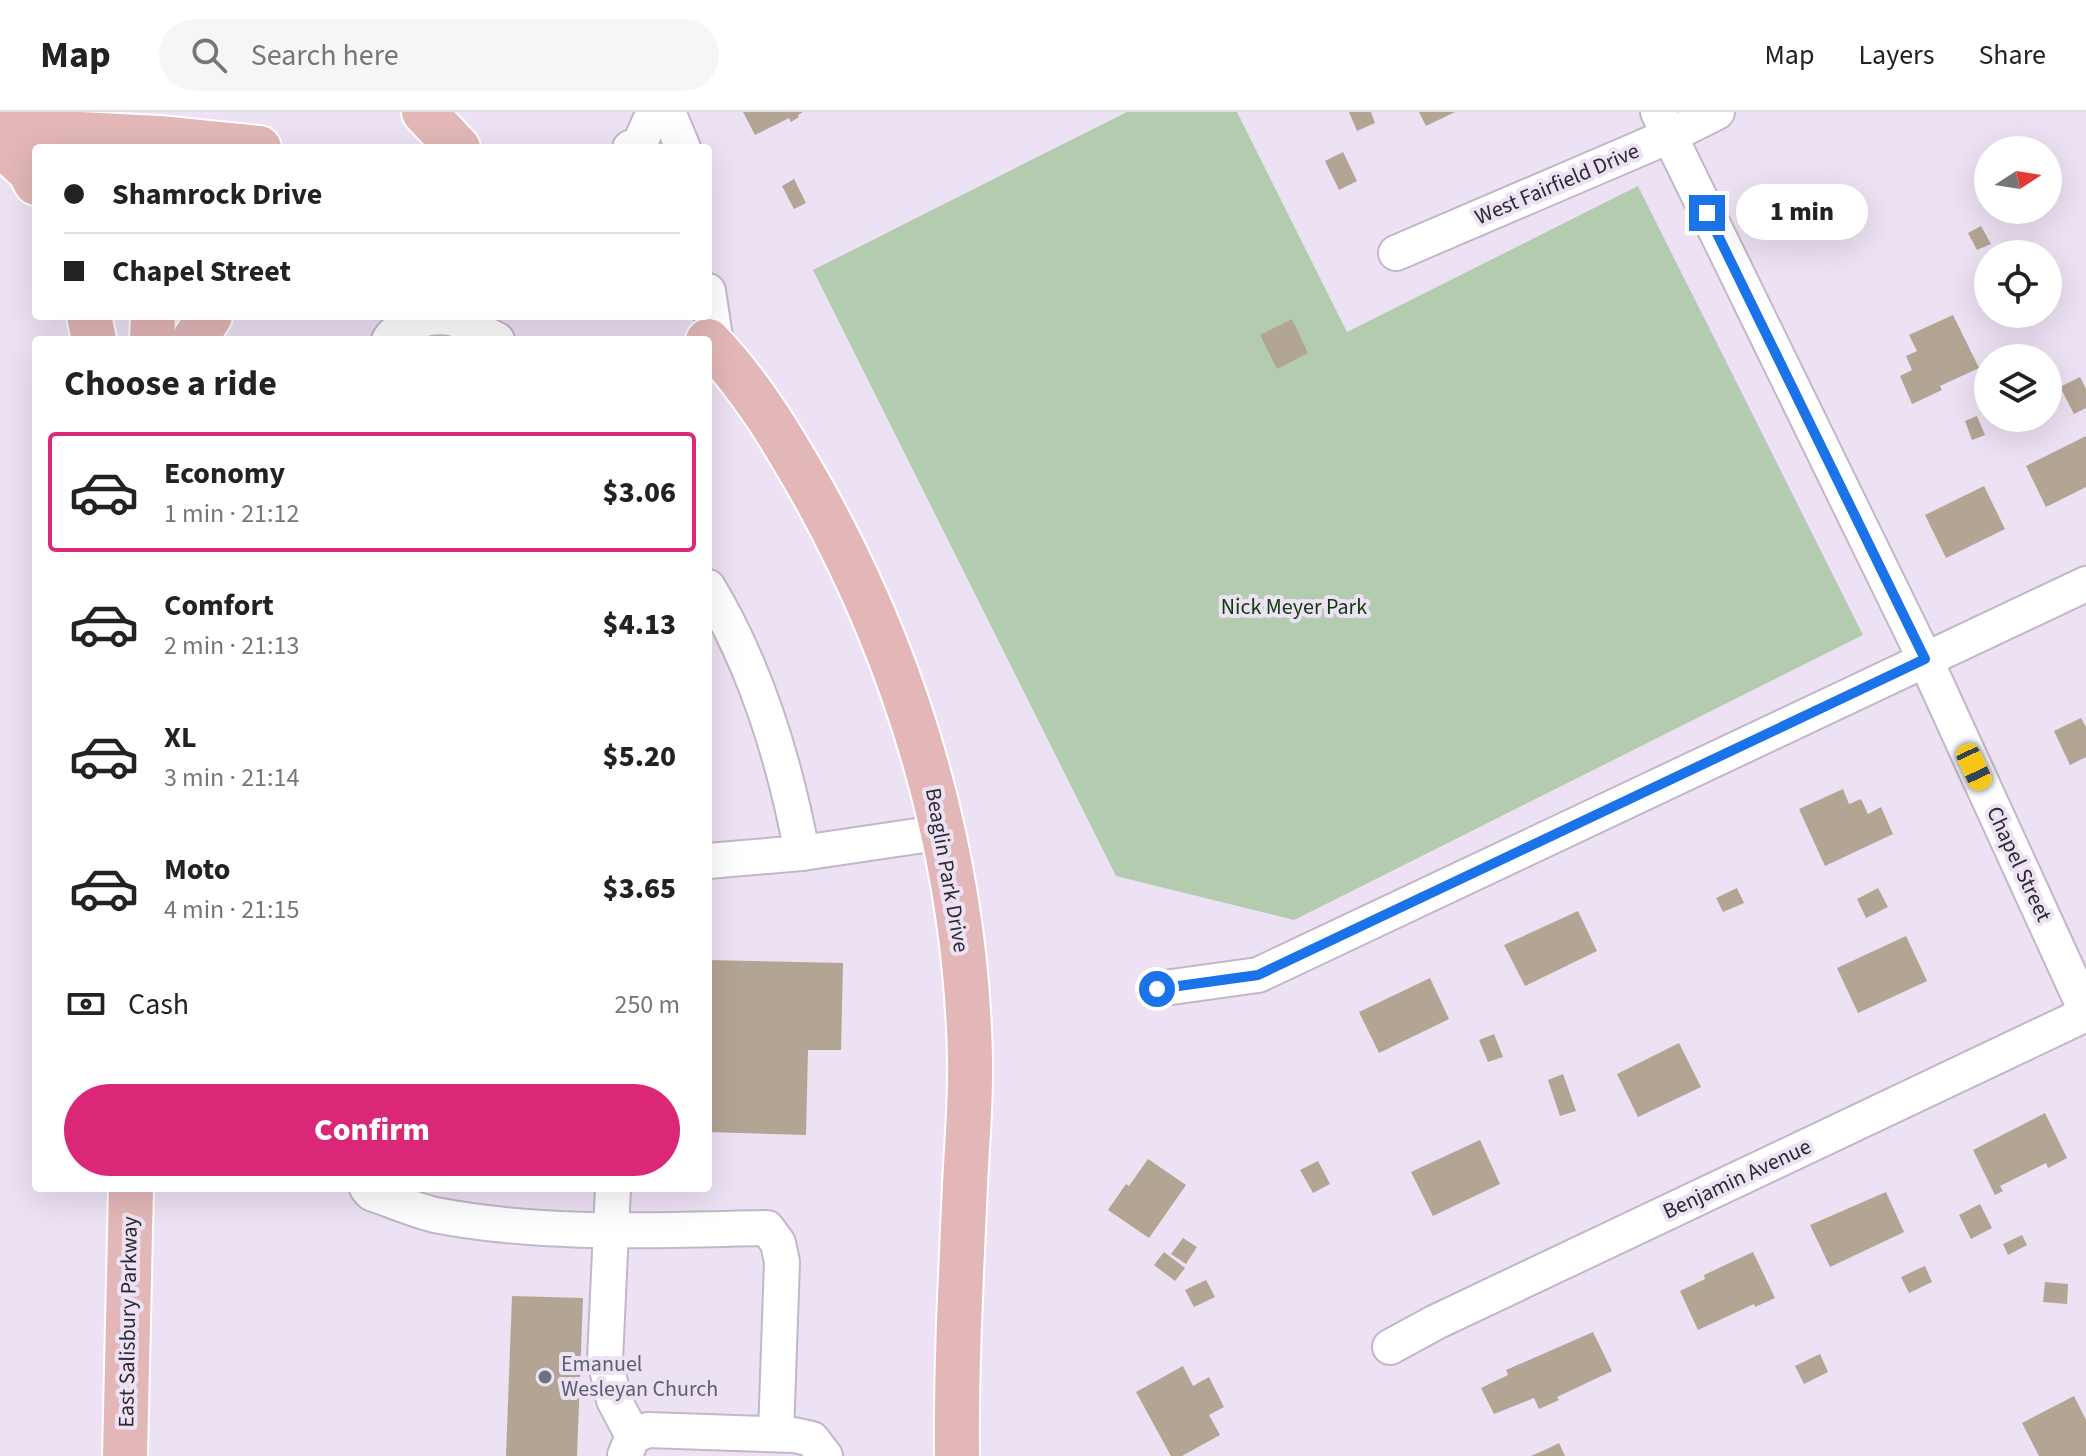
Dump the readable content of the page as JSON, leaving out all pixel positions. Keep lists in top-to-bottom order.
{
  "streets": {
    "main road": ["Beaglin Park Drive", "East Salisbury Parkway"],
    "street": ["West Fairfield Drive", "Chapel Street", "Benjamin Avenue"]
  },
  "crossings": [
    ["West Fairfield Drive", "Chapel Street"],
    ["Chapel Street", "Benjamin Avenue"]
  ],
  "parks": ["Nick Meyer Park"],
  "places": ["Emanuel Wesleyan Church"],
  "north": "right",
  "page": {
    "header": "Map",
    "search": "Search here",
    "nav": ["Map", "Layers", "Share"],
    "banner": ["Shamrock Drive", "Chapel Street"],
    "bubble": "1 min",
    "heading": "Choose a ride",
    "list": [
      {
        "name": "Economy",
        "note": "1 min · 21:12",
        "value": "$3.06"
      },
      {
        "name": "Comfort",
        "note": "2 min · 21:13",
        "value": "$4.13"
      },
      {
        "name": "XL",
        "note": "3 min · 21:14",
        "value": "$5.20"
      },
      {
        "name": "Moto",
        "note": "4 min · 21:15",
        "value": "$3.65"
      }
    ],
    "pay": ["Cash", "250 m"],
    "buttons": "Confirm"
  }
}
